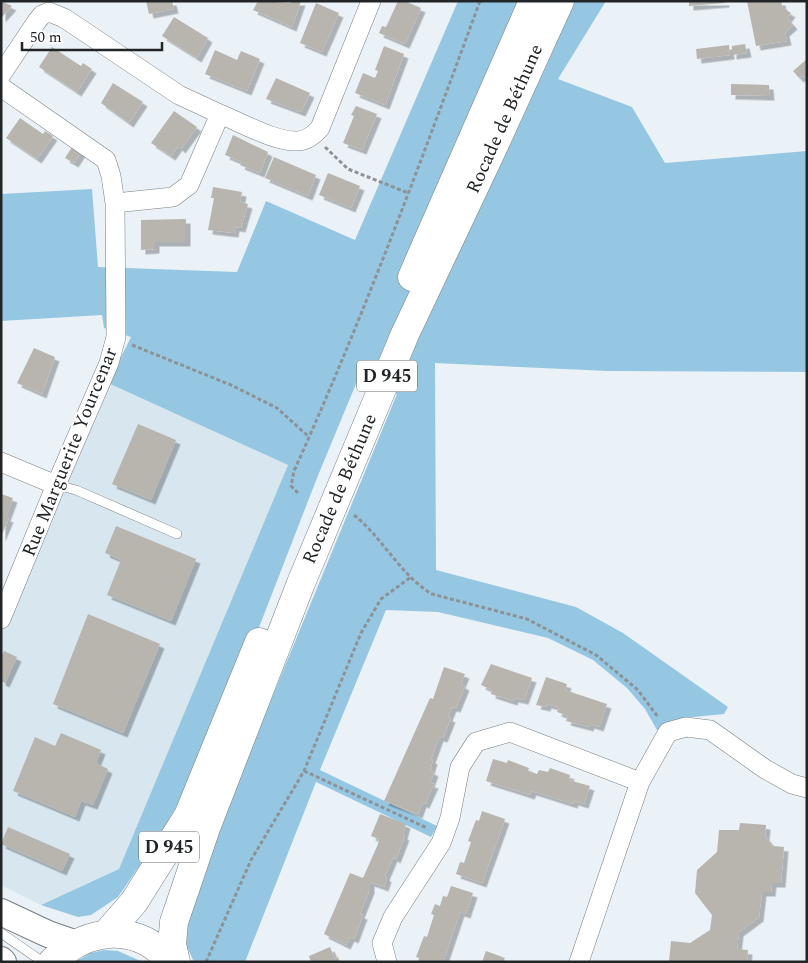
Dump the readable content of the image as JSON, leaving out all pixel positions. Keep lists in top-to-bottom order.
{
  "streets": {
    "main road": ["Rocade de Béthune", "D 945"],
    "street": ["Rue Marguerite Yourcenar"]
  },
  "scale_bar": "50 m"
}
